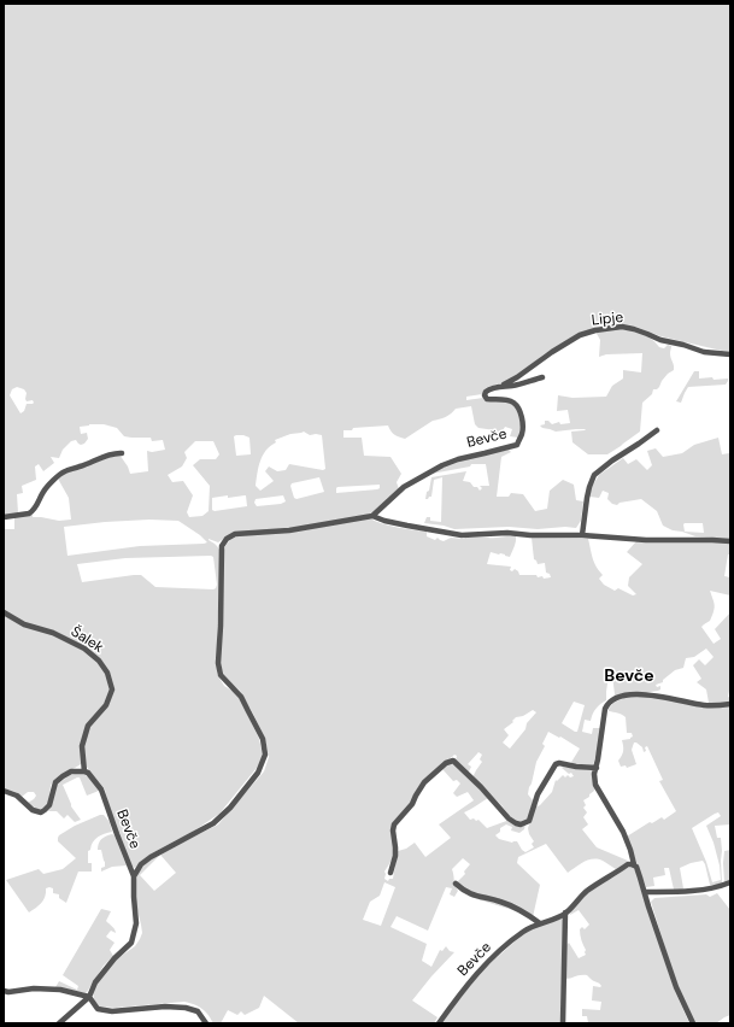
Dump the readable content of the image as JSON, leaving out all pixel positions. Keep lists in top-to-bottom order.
{
  "streets": {
    "street": ["Lipje", "Bevče", "Šalek"]
  },
  "crossings": [
    ["Lipje", "Bevče"],
    ["Bevče", "Šalek"]
  ],
  "districts": ["Bevče"]
}
